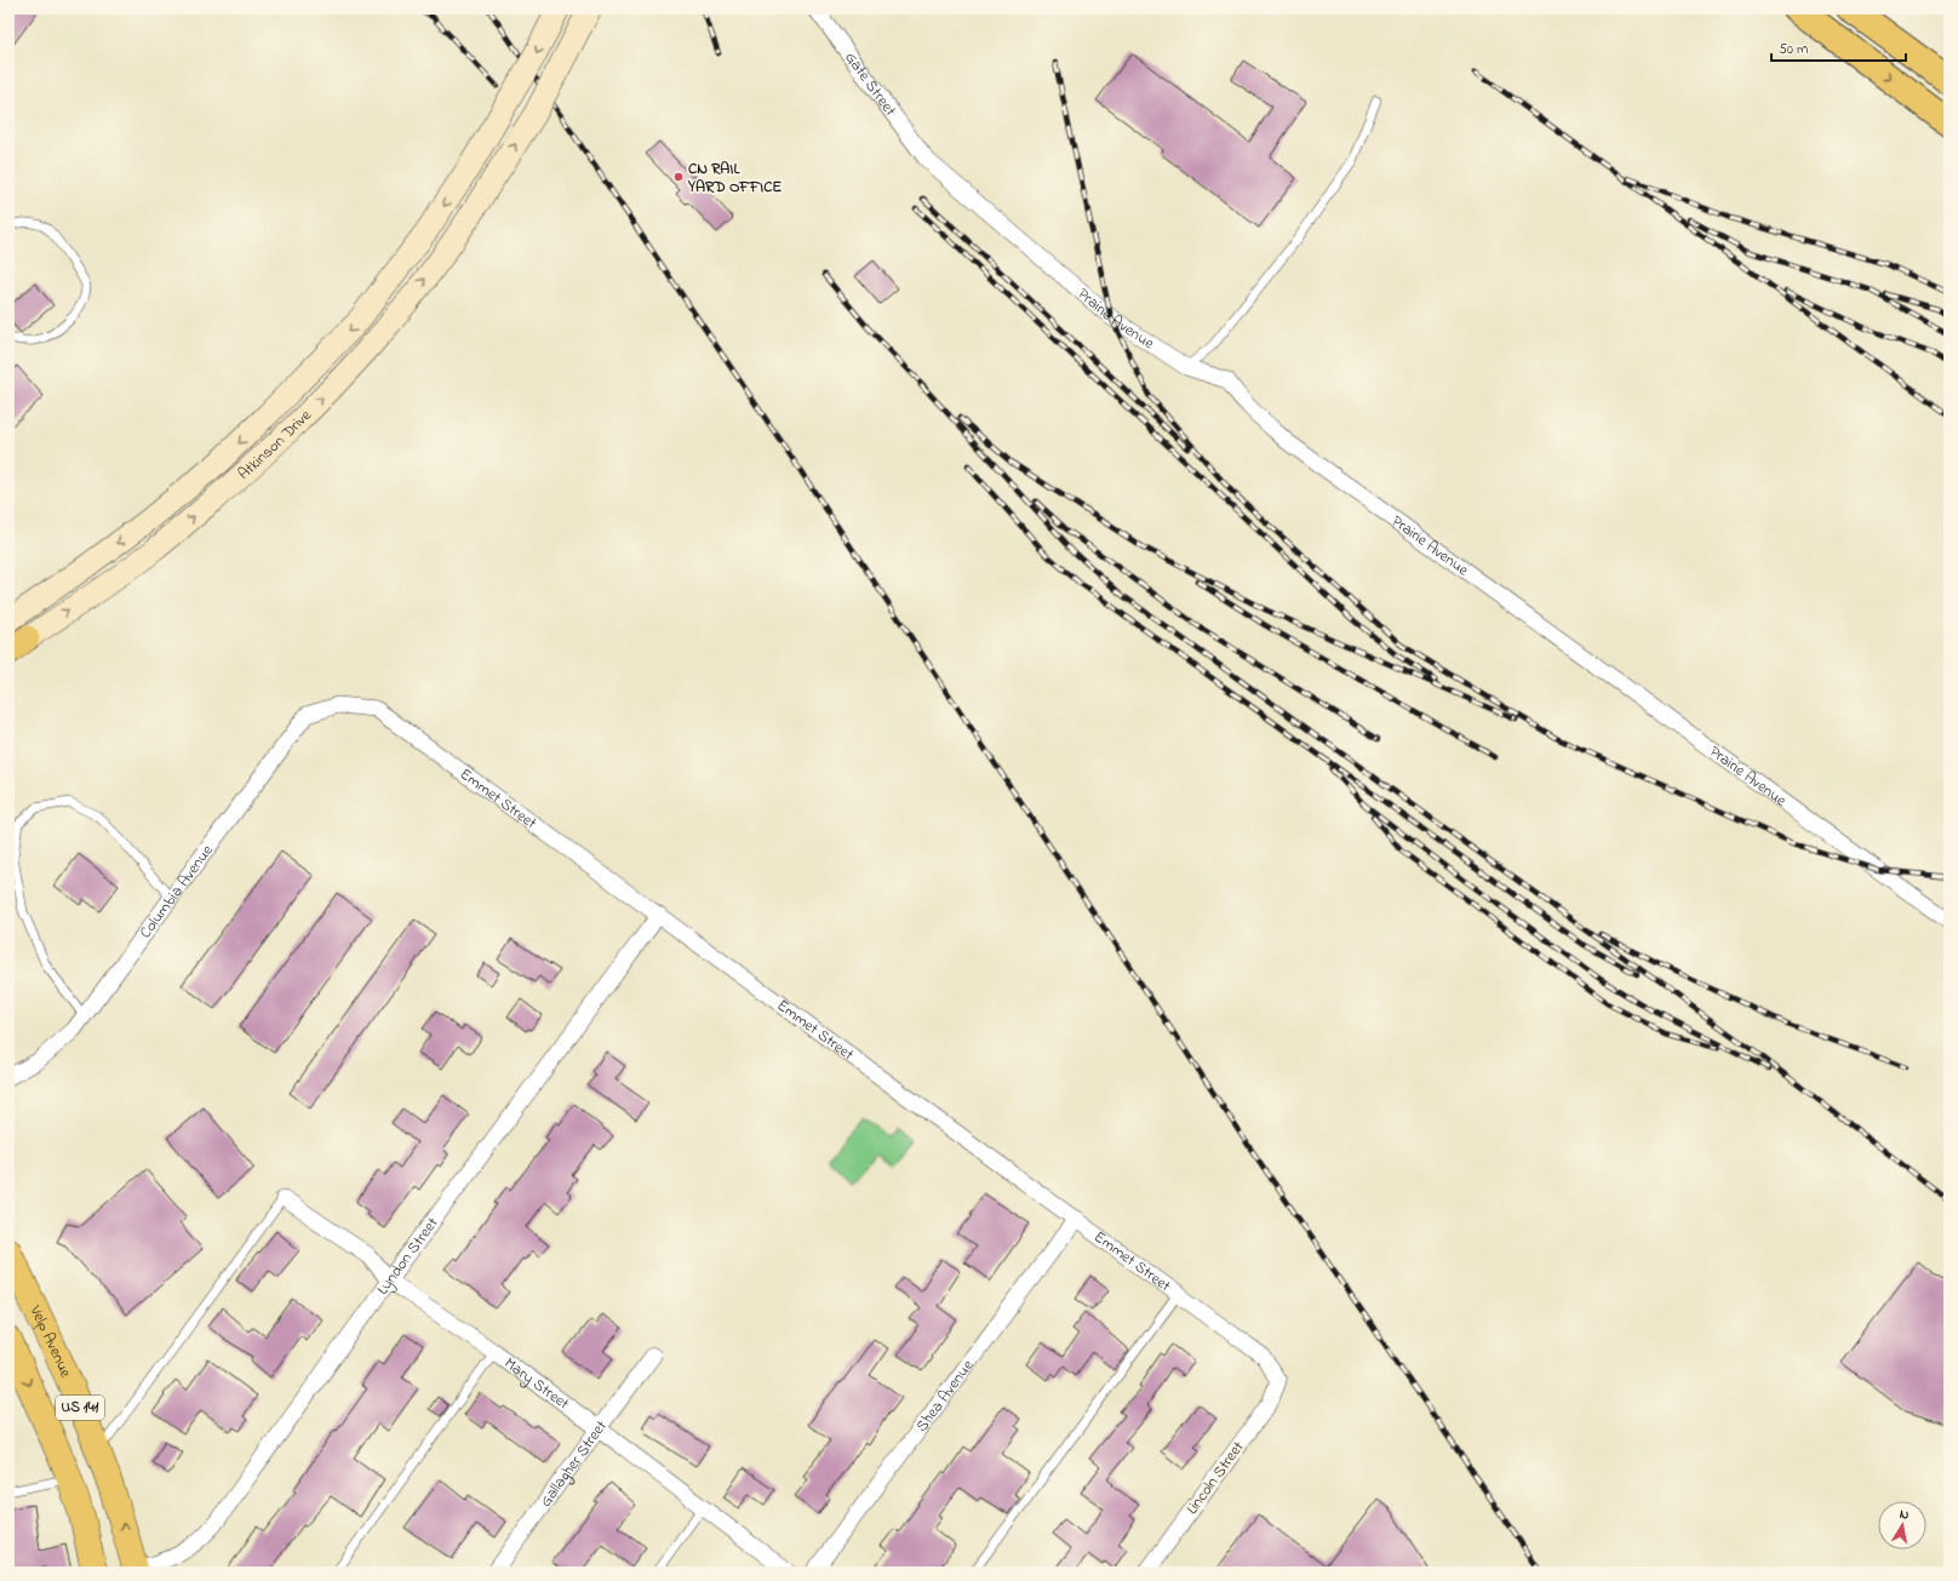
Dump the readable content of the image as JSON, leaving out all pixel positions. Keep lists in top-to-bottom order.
{
  "streets": {
    "main road": ["Velp Avenue", "US 141"],
    "street": [
      "Gate Street",
      "Prairie Avenue",
      "Atkinson Drive",
      "Emmet Street",
      "Columbia Avenue",
      "Lyndon Street",
      "Mary Street",
      "Shea Avenue",
      "Gallagher Street",
      "Lincoln Street"
    ]
  },
  "crossings": [
    ["Gate Street", "Prairie Avenue"],
    ["Emmet Street", "Columbia Avenue"],
    ["Emmet Street", "Lyndon Street"],
    ["Emmet Street", "Shea Avenue"],
    ["Emmet Street", "Lincoln Street"],
    ["Lyndon Street", "Velp Avenue"],
    ["Lyndon Street", "Mary Street"],
    ["Mary Street", "Gallagher Street"]
  ],
  "places": ["CN RAIL YARD OFFICE"],
  "scale_bar": "50 m",
  "north": "top"
}
